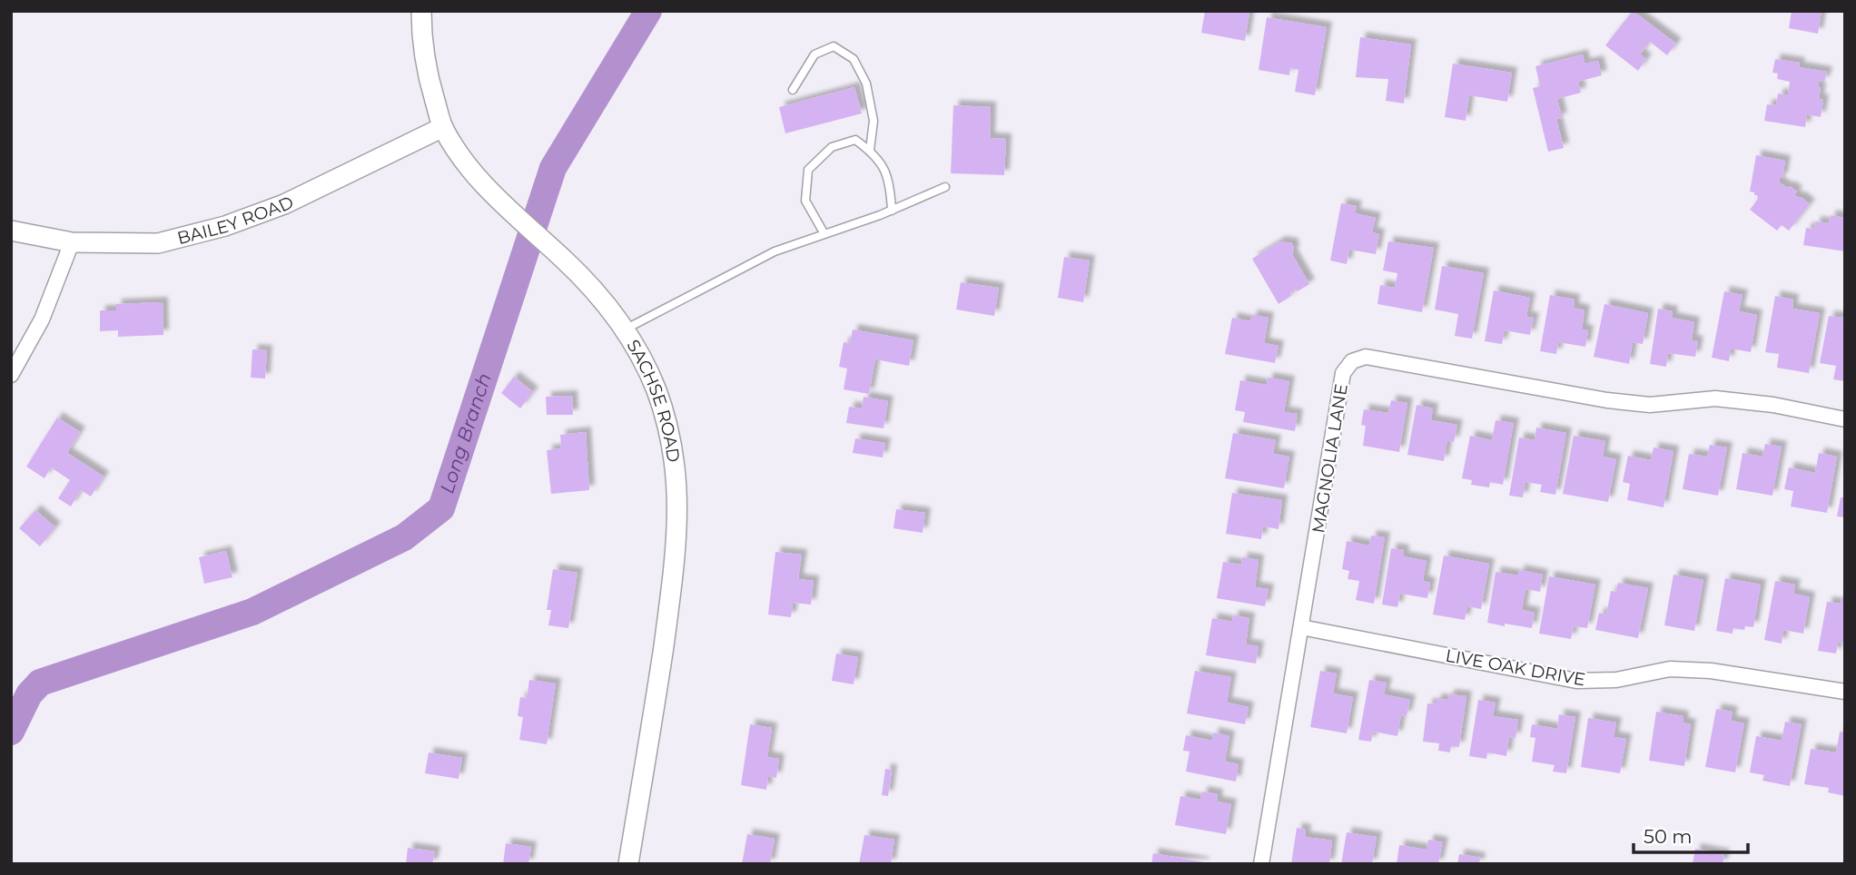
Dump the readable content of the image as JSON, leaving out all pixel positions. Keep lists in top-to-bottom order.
{
  "streets": {
    "main road": ["BAILEY ROAD", "SACHSE ROAD"],
    "street": ["MAGNOLIA LANE", "LIVE OAK DRIVE"]
  },
  "crossings": [
    ["BAILEY ROAD", "SACHSE ROAD"],
    ["MAGNOLIA LANE", "LIVE OAK DRIVE"]
  ],
  "water": ["Long Branch"],
  "scale_bar": "50 m"
}
